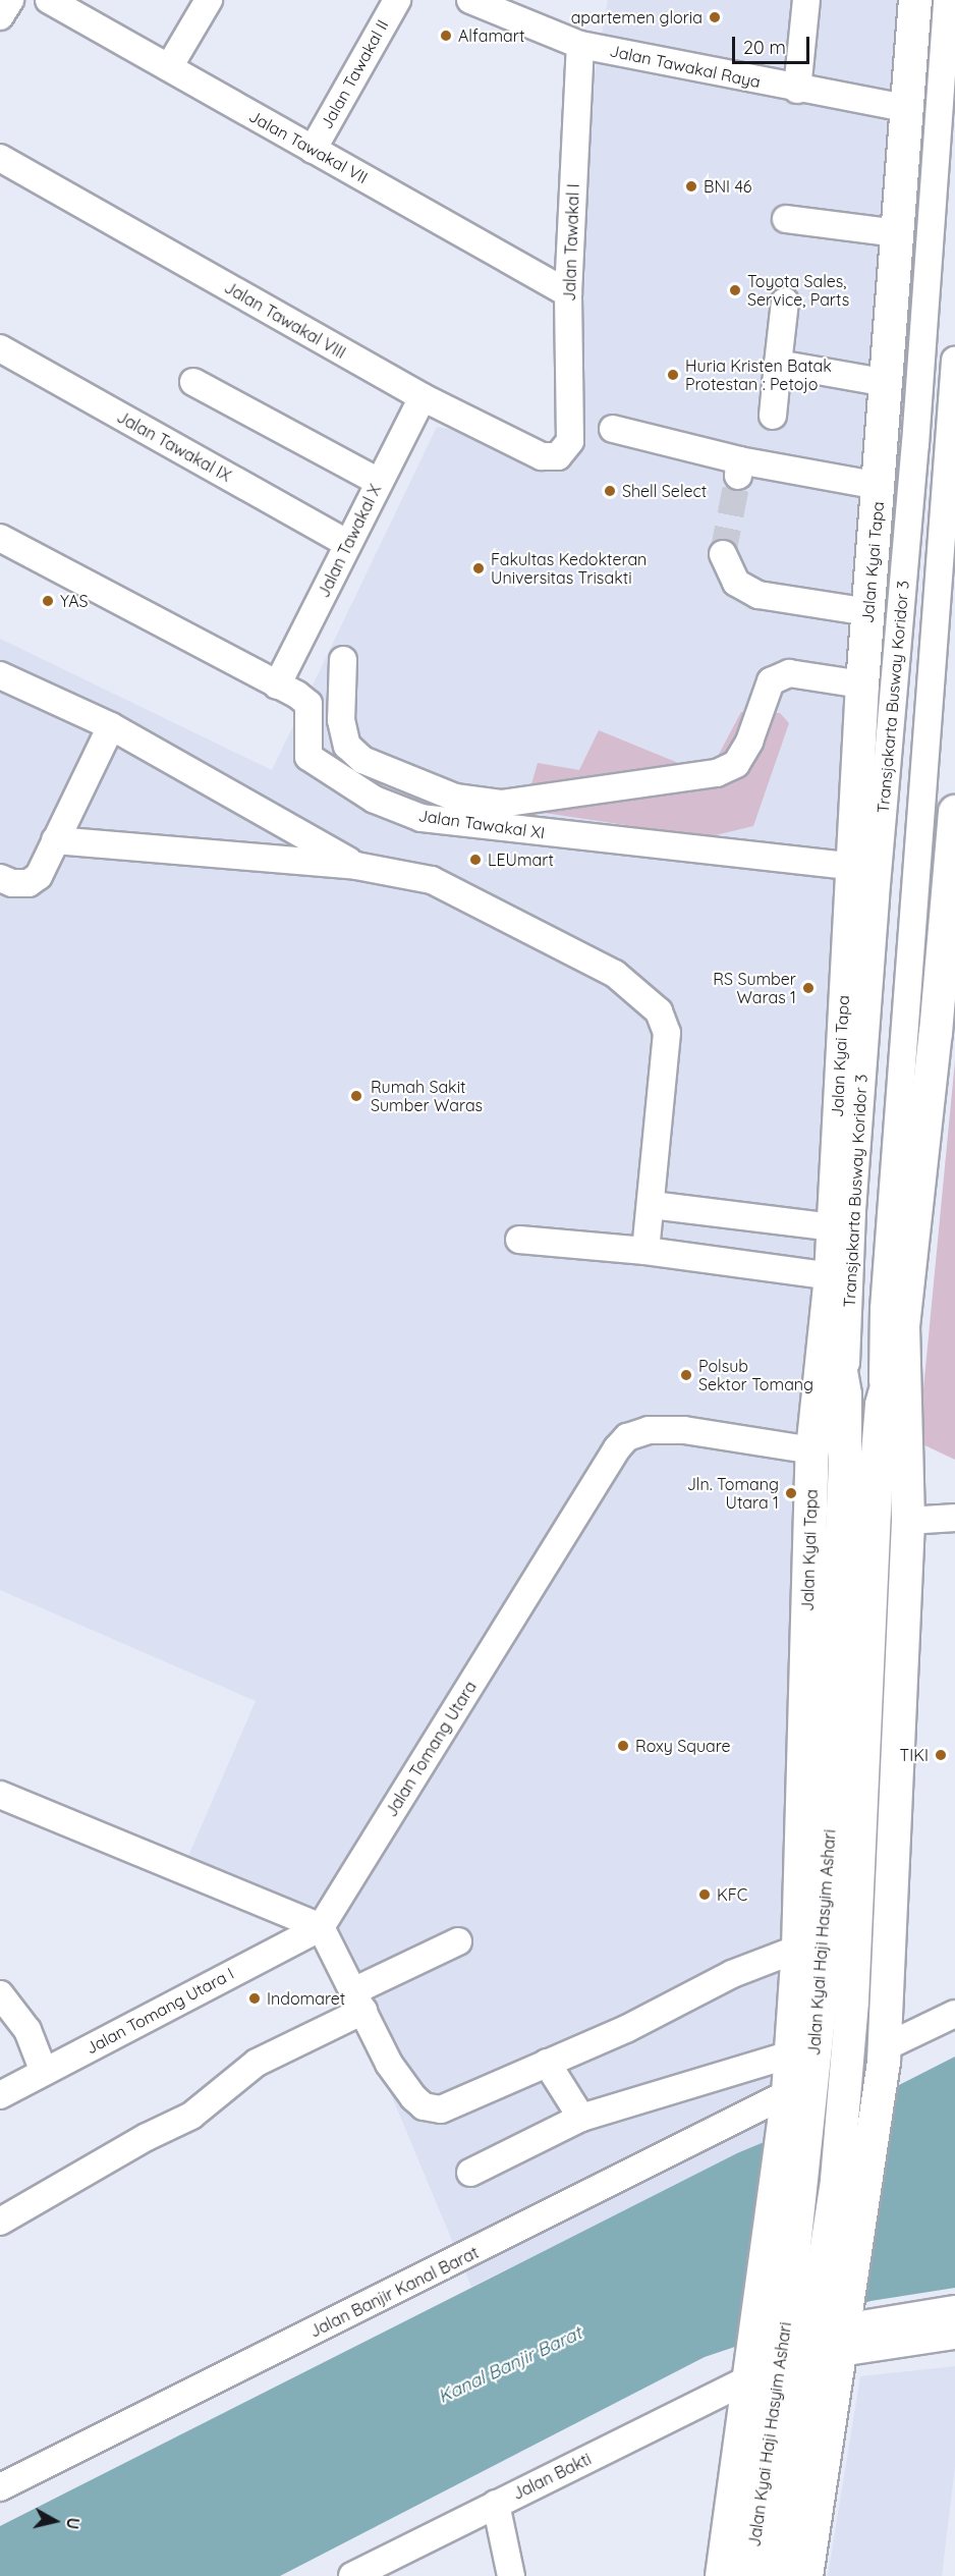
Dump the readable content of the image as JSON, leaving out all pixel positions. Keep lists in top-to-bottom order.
{
  "streets": {
    "main road": ["Jalan Kyai Tapa", "Jalan Kyai Haji Hasyim Ashari"],
    "street": [
      "Jalan Tawakal Raya",
      "Jalan Tawakal II",
      "Jalan Tawakal VII",
      "Jalan Tawakal I",
      "Jalan Tawakal VIII",
      "Jalan Tawakal IX",
      "Jalan Tawakal X",
      "Transjakarta Busway Koridor 3",
      "Jalan Tawakal XI",
      "Jalan Tomang Utara",
      "Jalan Tomang Utara I",
      "Jalan Banjir Kanal Barat",
      "Jalan Bakti"
    ]
  },
  "crossings": [
    ["Jalan Tawakal Raya", "Jalan Tawakal I"],
    ["Jalan Tawakal Raya", "Jalan Kyai Tapa"],
    ["Jalan Tawakal II", "Jalan Tawakal VII"],
    ["Jalan Tawakal VII", "Jalan Tawakal I"],
    ["Jalan Tawakal I", "Jalan Tawakal VIII"],
    ["Jalan Tawakal VIII", "Jalan Tawakal X"],
    ["Jalan Tawakal IX", "Jalan Tawakal X"],
    ["Jalan Tawakal X", "Jalan Tawakal XI"],
    ["Jalan Kyai Tapa", "Jalan Tawakal XI"],
    ["Jalan Kyai Tapa", "Jalan Tomang Utara"],
    ["Jalan Kyai Tapa", "Jalan Kyai Haji Hasyim Ashari"],
    ["Jalan Kyai Tapa", "Jalan Banjir Kanal Barat"],
    ["Transjakarta Busway Koridor 3", "Jalan Kyai Haji Hasyim Ashari"],
    ["Jalan Tomang Utara", "Jalan Tomang Utara I"],
    ["Jalan Kyai Haji Hasyim Ashari", "Jalan Banjir Kanal Barat"],
    ["Jalan Kyai Haji Hasyim Ashari", "Jalan Bakti"]
  ],
  "water": ["Kanal Banjir Barat"],
  "places": [
    "apartemen gloria",
    "Alfamart",
    "BNI 46",
    "Toyota Sales, Service, Parts",
    "Huria Kristen Batak Protestan : Petojo",
    "Shell Select",
    "Fakultas Kedokteran Universitas Trisakti",
    "YAS",
    "LEUmart",
    "RS Sumber Waras 1",
    "Rumah Sakit Sumber Waras",
    "Polsub Sektor Tomang",
    "Jln. Tomang Utara 1",
    "Roxy Square",
    "TIKI",
    "KFC",
    "Indomaret"
  ],
  "scale_bar": "20 m",
  "north": "right"
}
